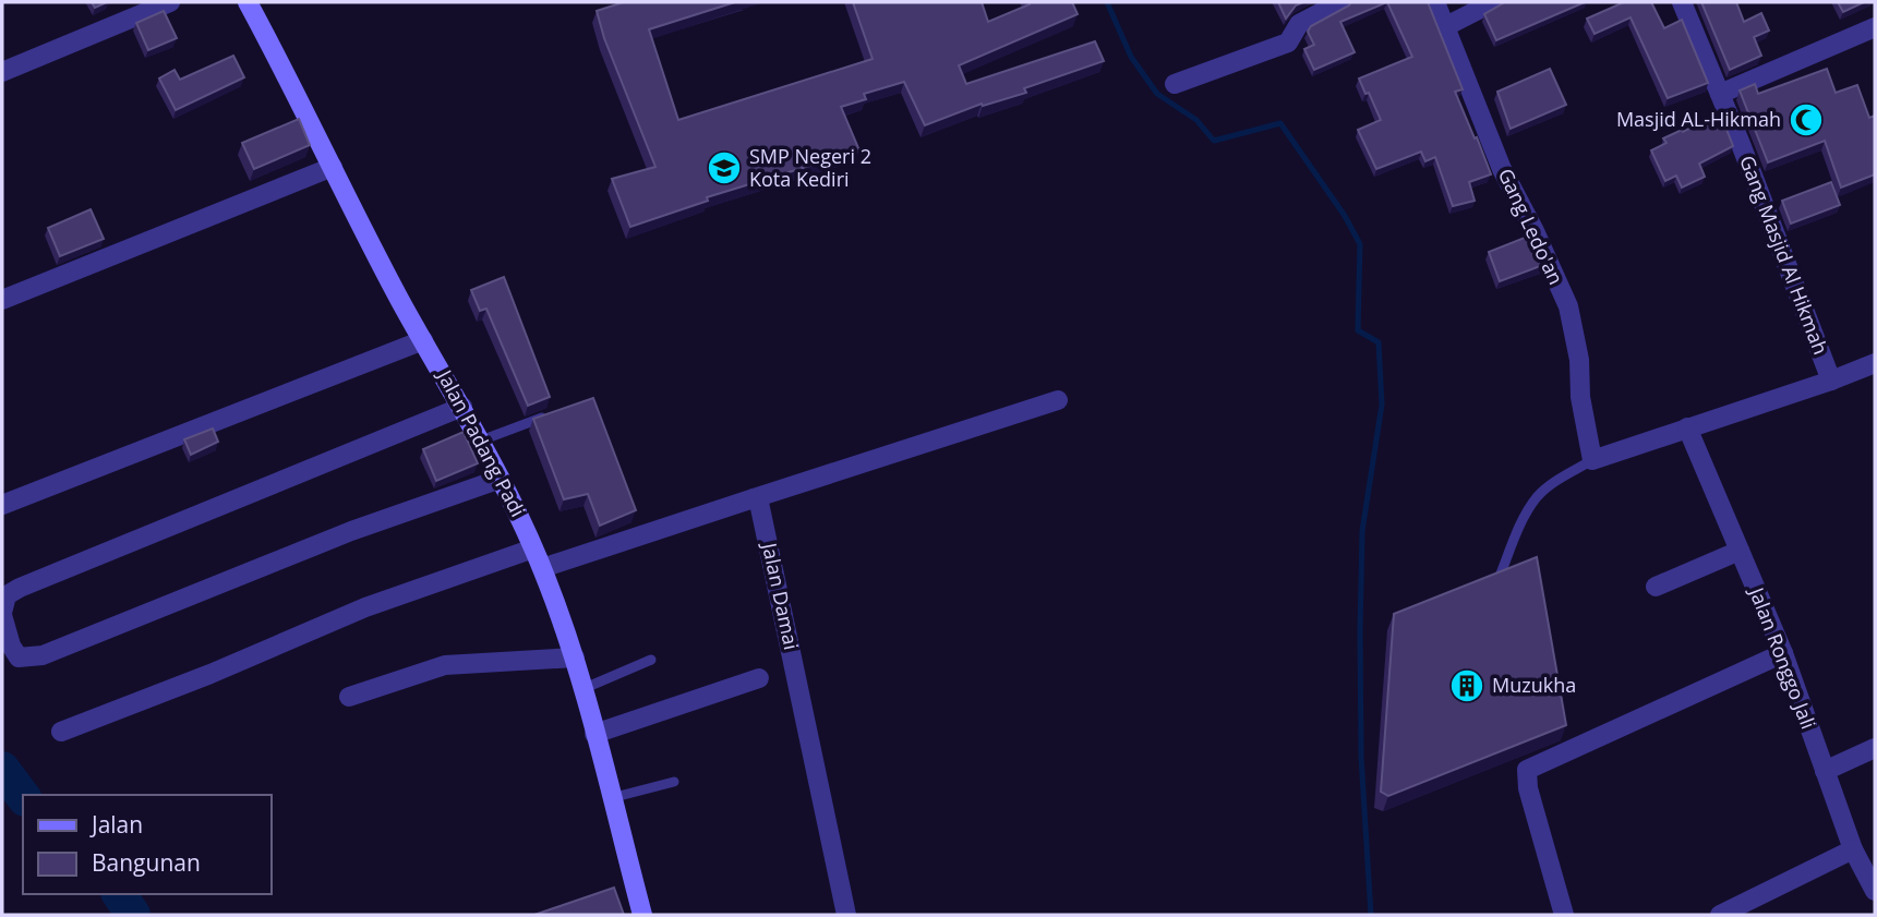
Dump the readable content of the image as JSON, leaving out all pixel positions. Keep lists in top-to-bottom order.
{
  "streets": {
    "main road": ["Jalan Padang Padi"],
    "street": [
      "Gang Ledo'an",
      "Gang Masjid Al Hikmah",
      "Jalan Damai",
      "Jalan Ronggo Jali"
    ]
  },
  "places": {
    "mosque": ["Masjid AL-Hikmah"],
    "school or university": ["SMP Negeri 2 Kota Kediri"],
    "building": ["Muzukha"]
  },
  "legend": ["Jalan", "Bangunan"]
}
